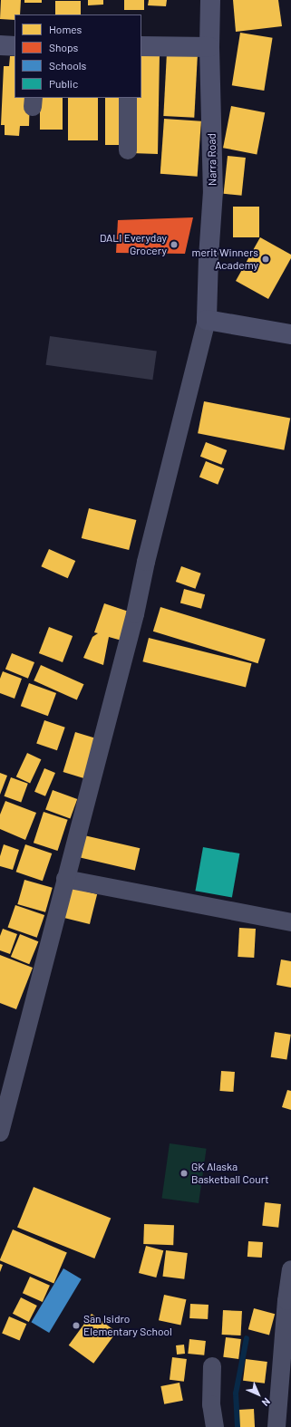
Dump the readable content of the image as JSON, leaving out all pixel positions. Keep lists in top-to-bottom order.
{
  "streets": {
    "street": ["Narra Road"]
  },
  "places": [
    "DALI Everyday Grocery",
    "merit Winners Academy",
    "GK Alaska Basketball Court",
    "San Isidro Elementary School"
  ],
  "legend": [
    "Homes",
    "Shops",
    "Schools",
    "Public"
  ],
  "north": "bottom right"
}
